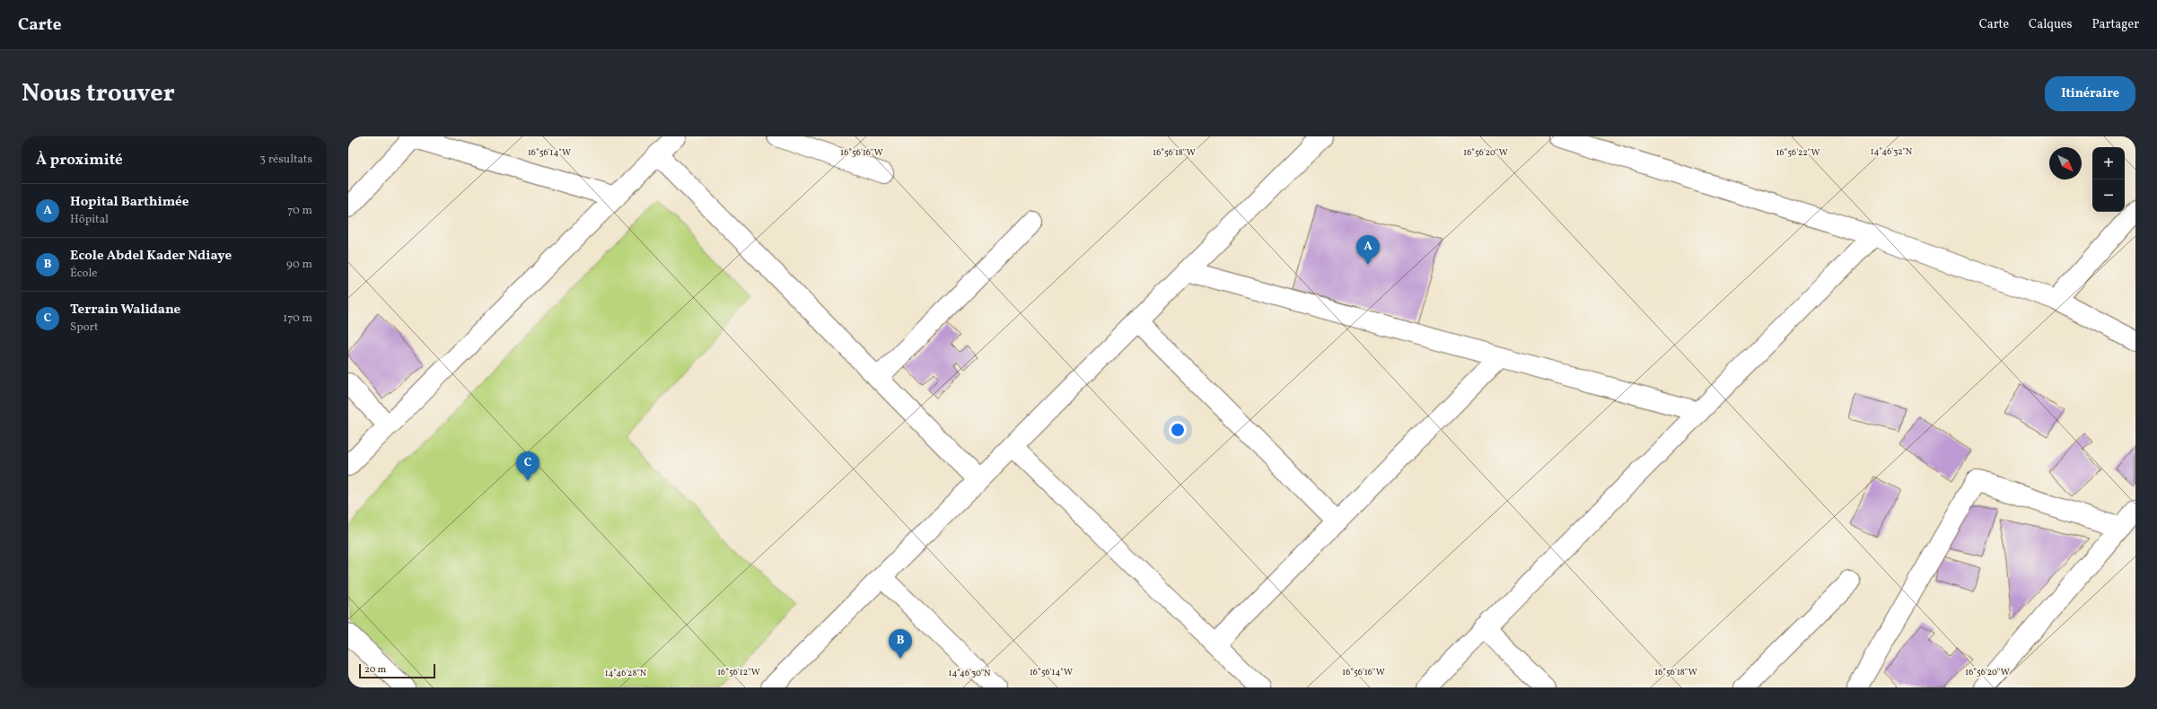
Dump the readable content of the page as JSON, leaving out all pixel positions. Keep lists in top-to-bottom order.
{
  "scale_bar": "20 m",
  "north": "bottom right",
  "page": {
    "header": "Carte",
    "nav": ["Carte", "Calques", "Partager"],
    "title": "Nous trouver",
    "buttons": "Itinéraire",
    "heading": ["À proximité", "3 résultats"],
    "map_buttons": ["+", "−"],
    "list": [
      {
        "mark": "A",
        "name": "Hopital Barthimée",
        "note": "Hôpital",
        "value": "70 m"
      },
      {
        "mark": "B",
        "name": "Ecole Abdel Kader Ndiaye",
        "note": "École",
        "value": "90 m"
      },
      {
        "mark": "C",
        "name": "Terrain Walidane",
        "note": "Sport",
        "value": "170 m"
      }
    ],
    "pins": ["A", "C", "B"],
    "scale": "20 m"
  },
  "coordinates": [
    "14°46'32\"N",
    "16°56'14\"W",
    "16°56'16\"W",
    "16°56'18\"W",
    "16°56'20\"W",
    "16°56'22\"W",
    "16°56'12\"W",
    "14°46'28\"N",
    "14°46'30\"N"
  ]
}
